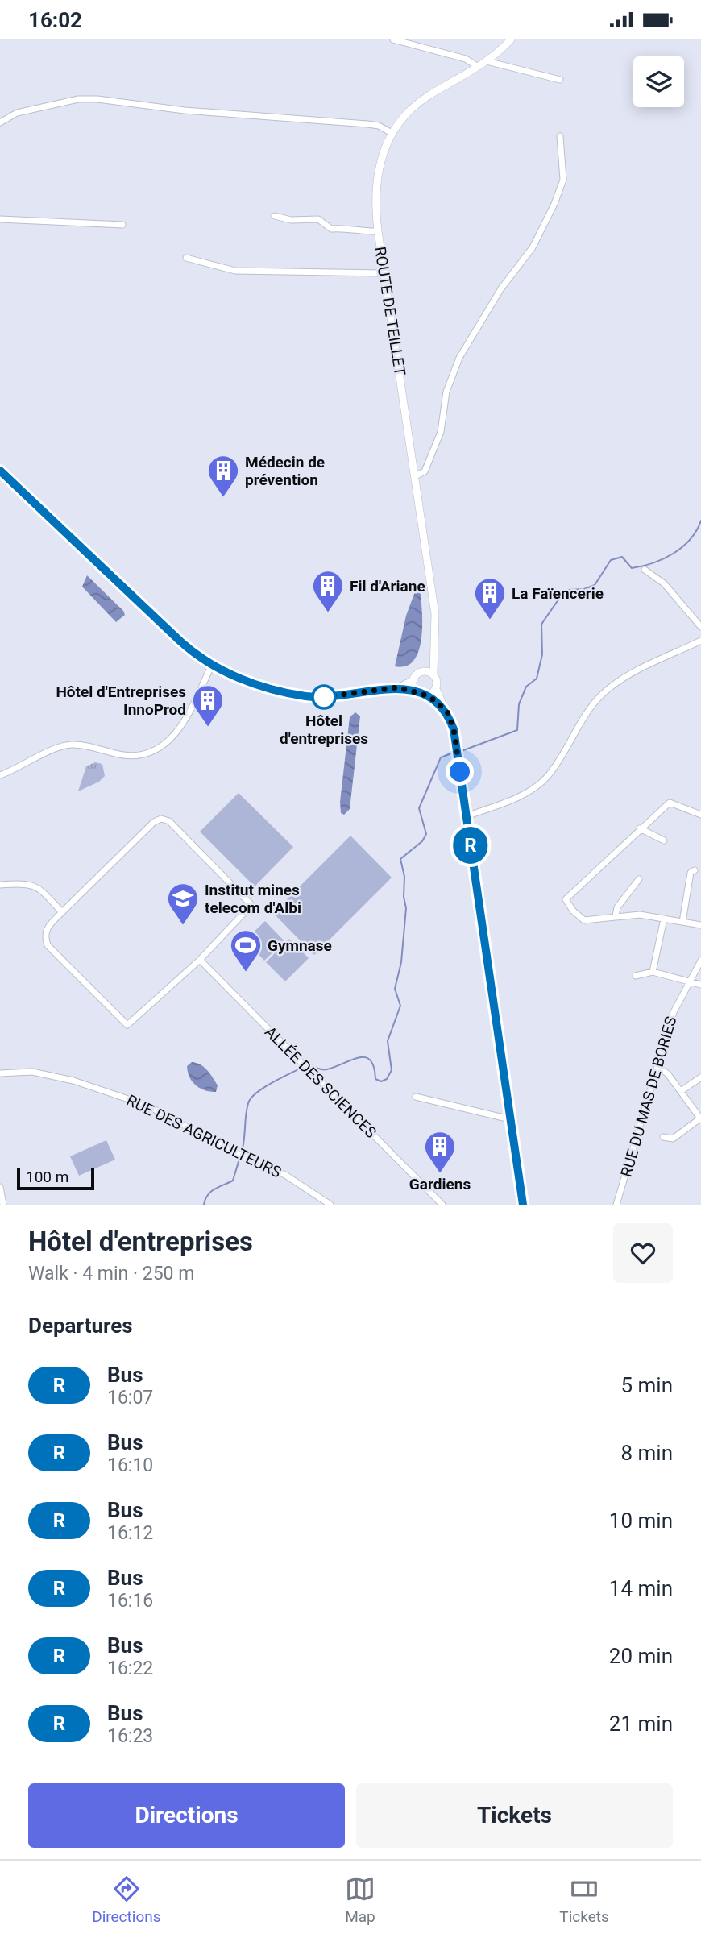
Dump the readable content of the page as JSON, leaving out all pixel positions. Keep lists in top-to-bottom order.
{
  "streets": {
    "main road": ["ROUTE DE TEILLET"],
    "street": ["ALLÉE DES SCIENCES", "RUE DU MAS DE BORIES", "RUE DES AGRICULTEURS"]
  },
  "places": {
    "building": [
      "Médecin de prévention",
      "Fil d'Ariane",
      "La Faïencerie",
      "Hôtel d'Entreprises InnoProd",
      "Gardiens"
    ],
    "other": ["Hôtel d'entreprises"],
    "school or university": ["Institut mines telecom d'Albi"],
    "sports": ["Gymnase"]
  },
  "lines": ["bus line R"],
  "scale_bar": "100 m",
  "page": {
    "status": "16:02",
    "on_map": "R",
    "scale": "100 m",
    "heading": [
      ["Hôtel d'entreprises", "Walk · 4 min · 250 m"],
      "Departures"
    ],
    "list": [
      {
        "mark": "R",
        "name": "Bus",
        "note": "16:07",
        "value": "5 min"
      },
      {
        "mark": "R",
        "name": "Bus",
        "note": "16:10",
        "value": "8 min"
      },
      {
        "mark": "R",
        "name": "Bus",
        "note": "16:12",
        "value": "10 min"
      },
      {
        "mark": "R",
        "name": "Bus",
        "note": "16:16",
        "value": "14 min"
      },
      {
        "mark": "R",
        "name": "Bus",
        "note": "16:22",
        "value": "20 min"
      },
      {
        "mark": "R",
        "name": "Bus",
        "note": "16:23",
        "value": "21 min"
      }
    ],
    "buttons": ["Directions", "Tickets"],
    "tabs": ["Directions", "Map", "Tickets"]
  }
}
